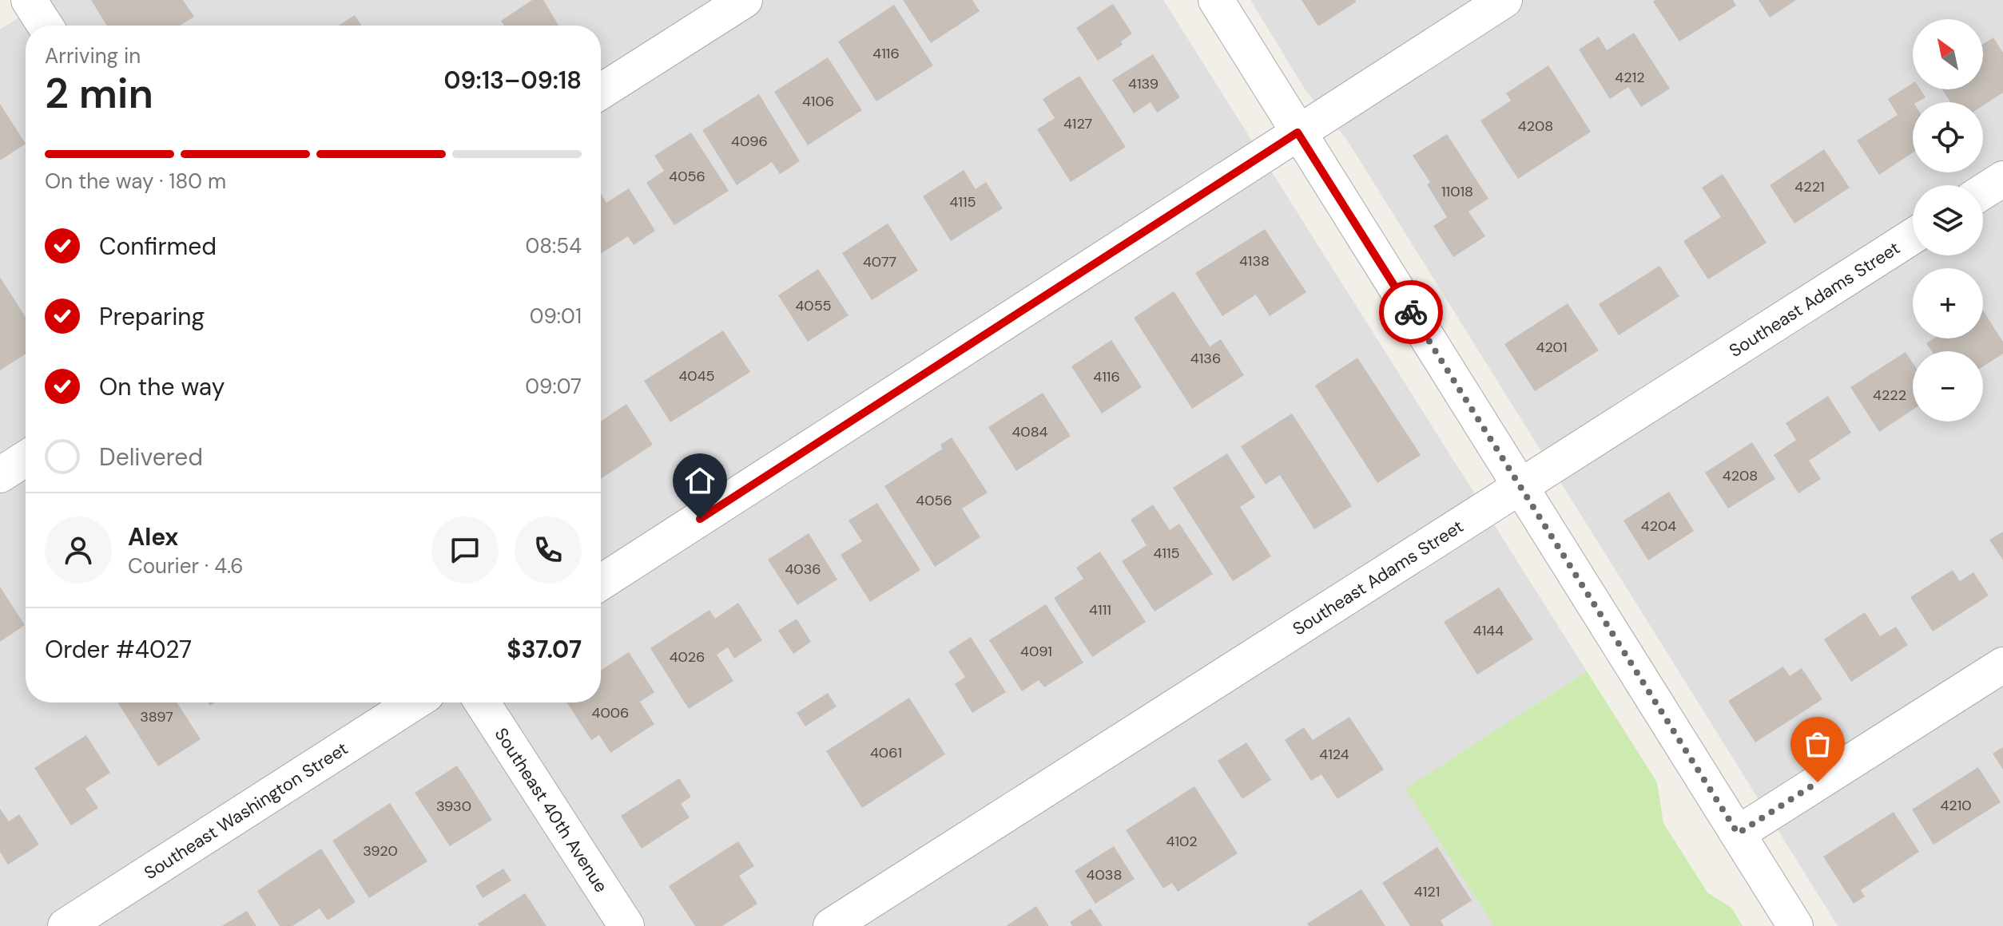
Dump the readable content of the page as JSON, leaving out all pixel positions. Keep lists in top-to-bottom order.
{
  "streets": {
    "street": ["Southeast Adams Street", "Southeast Washington Street", "Southeast 40th Avenue"]
  },
  "house_numbers": [
    "4116",
    "4212",
    "4139",
    "4106",
    "4127",
    "4208",
    "4096",
    "4056",
    "4221",
    "11018",
    "4115",
    "4138",
    "4077",
    "4055",
    "4201",
    "4136",
    "4045",
    "4116",
    "4222",
    "4084",
    "4208",
    "4056",
    "4204",
    "4115",
    "4036",
    "4111",
    "4144",
    "4091",
    "4026",
    "4006",
    "3897",
    "4061",
    "4124",
    "4210",
    "3930",
    "4102",
    "3920",
    "4038",
    "4121"
  ],
  "north": "top left",
  "page": {
    "map_buttons": ["+", "−"],
    "heading": ["2 min", "Arriving in", "09:13–09:18"],
    "panel": [
      "Alex",
      "Courier · 4.6",
      "Order #4027",
      "$37.07"
    ],
    "bar": "On the way · 180 m",
    "list": [
      ["Confirmed", "08:54"],
      ["Preparing", "09:01"],
      ["On the way", "09:07"],
      "Delivered"
    ]
  }
}
